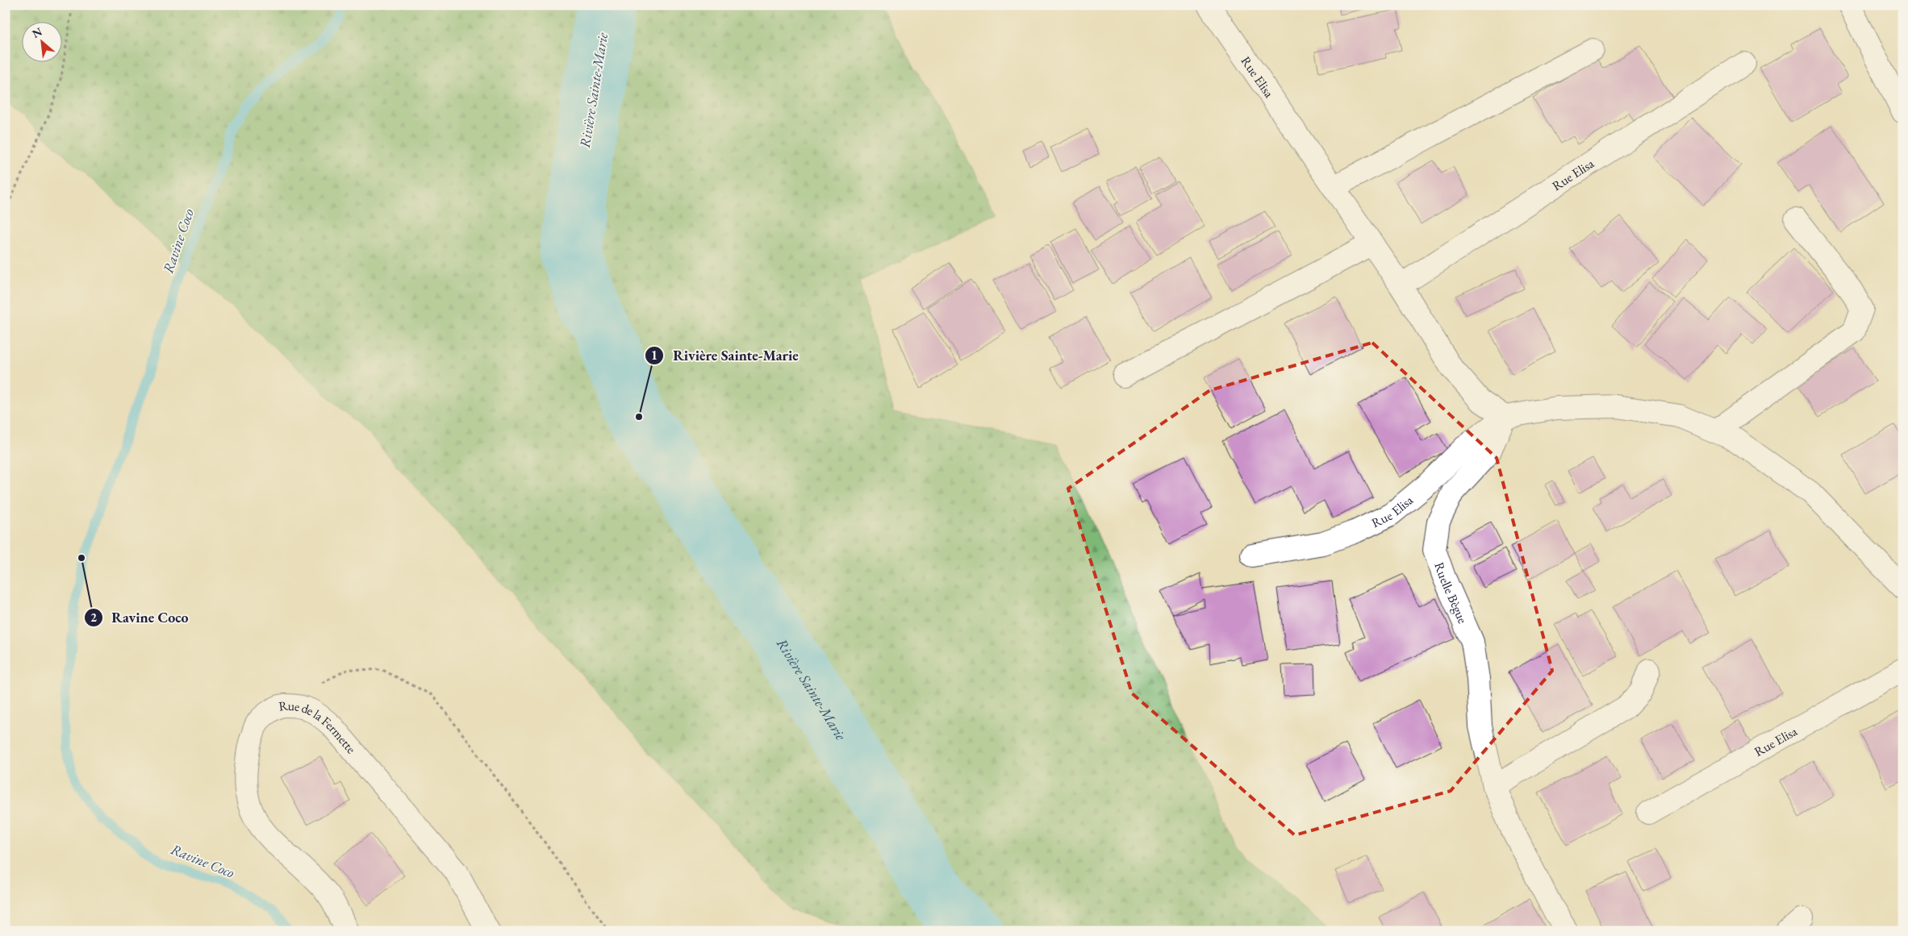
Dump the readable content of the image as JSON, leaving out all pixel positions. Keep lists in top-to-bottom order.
{
  "streets": {
    "street": ["Rue Elisa", "Ruelle Bègue", "Rue de la Fermette"]
  },
  "crossings": [
    ["Rue Elisa", "Ruelle Bègue"]
  ],
  "water": ["Rivière Sainte-Marie", "Ravine Coco"],
  "places": ["Rivière Sainte-Marie", "Ravine Coco"],
  "north": "top left"
}
